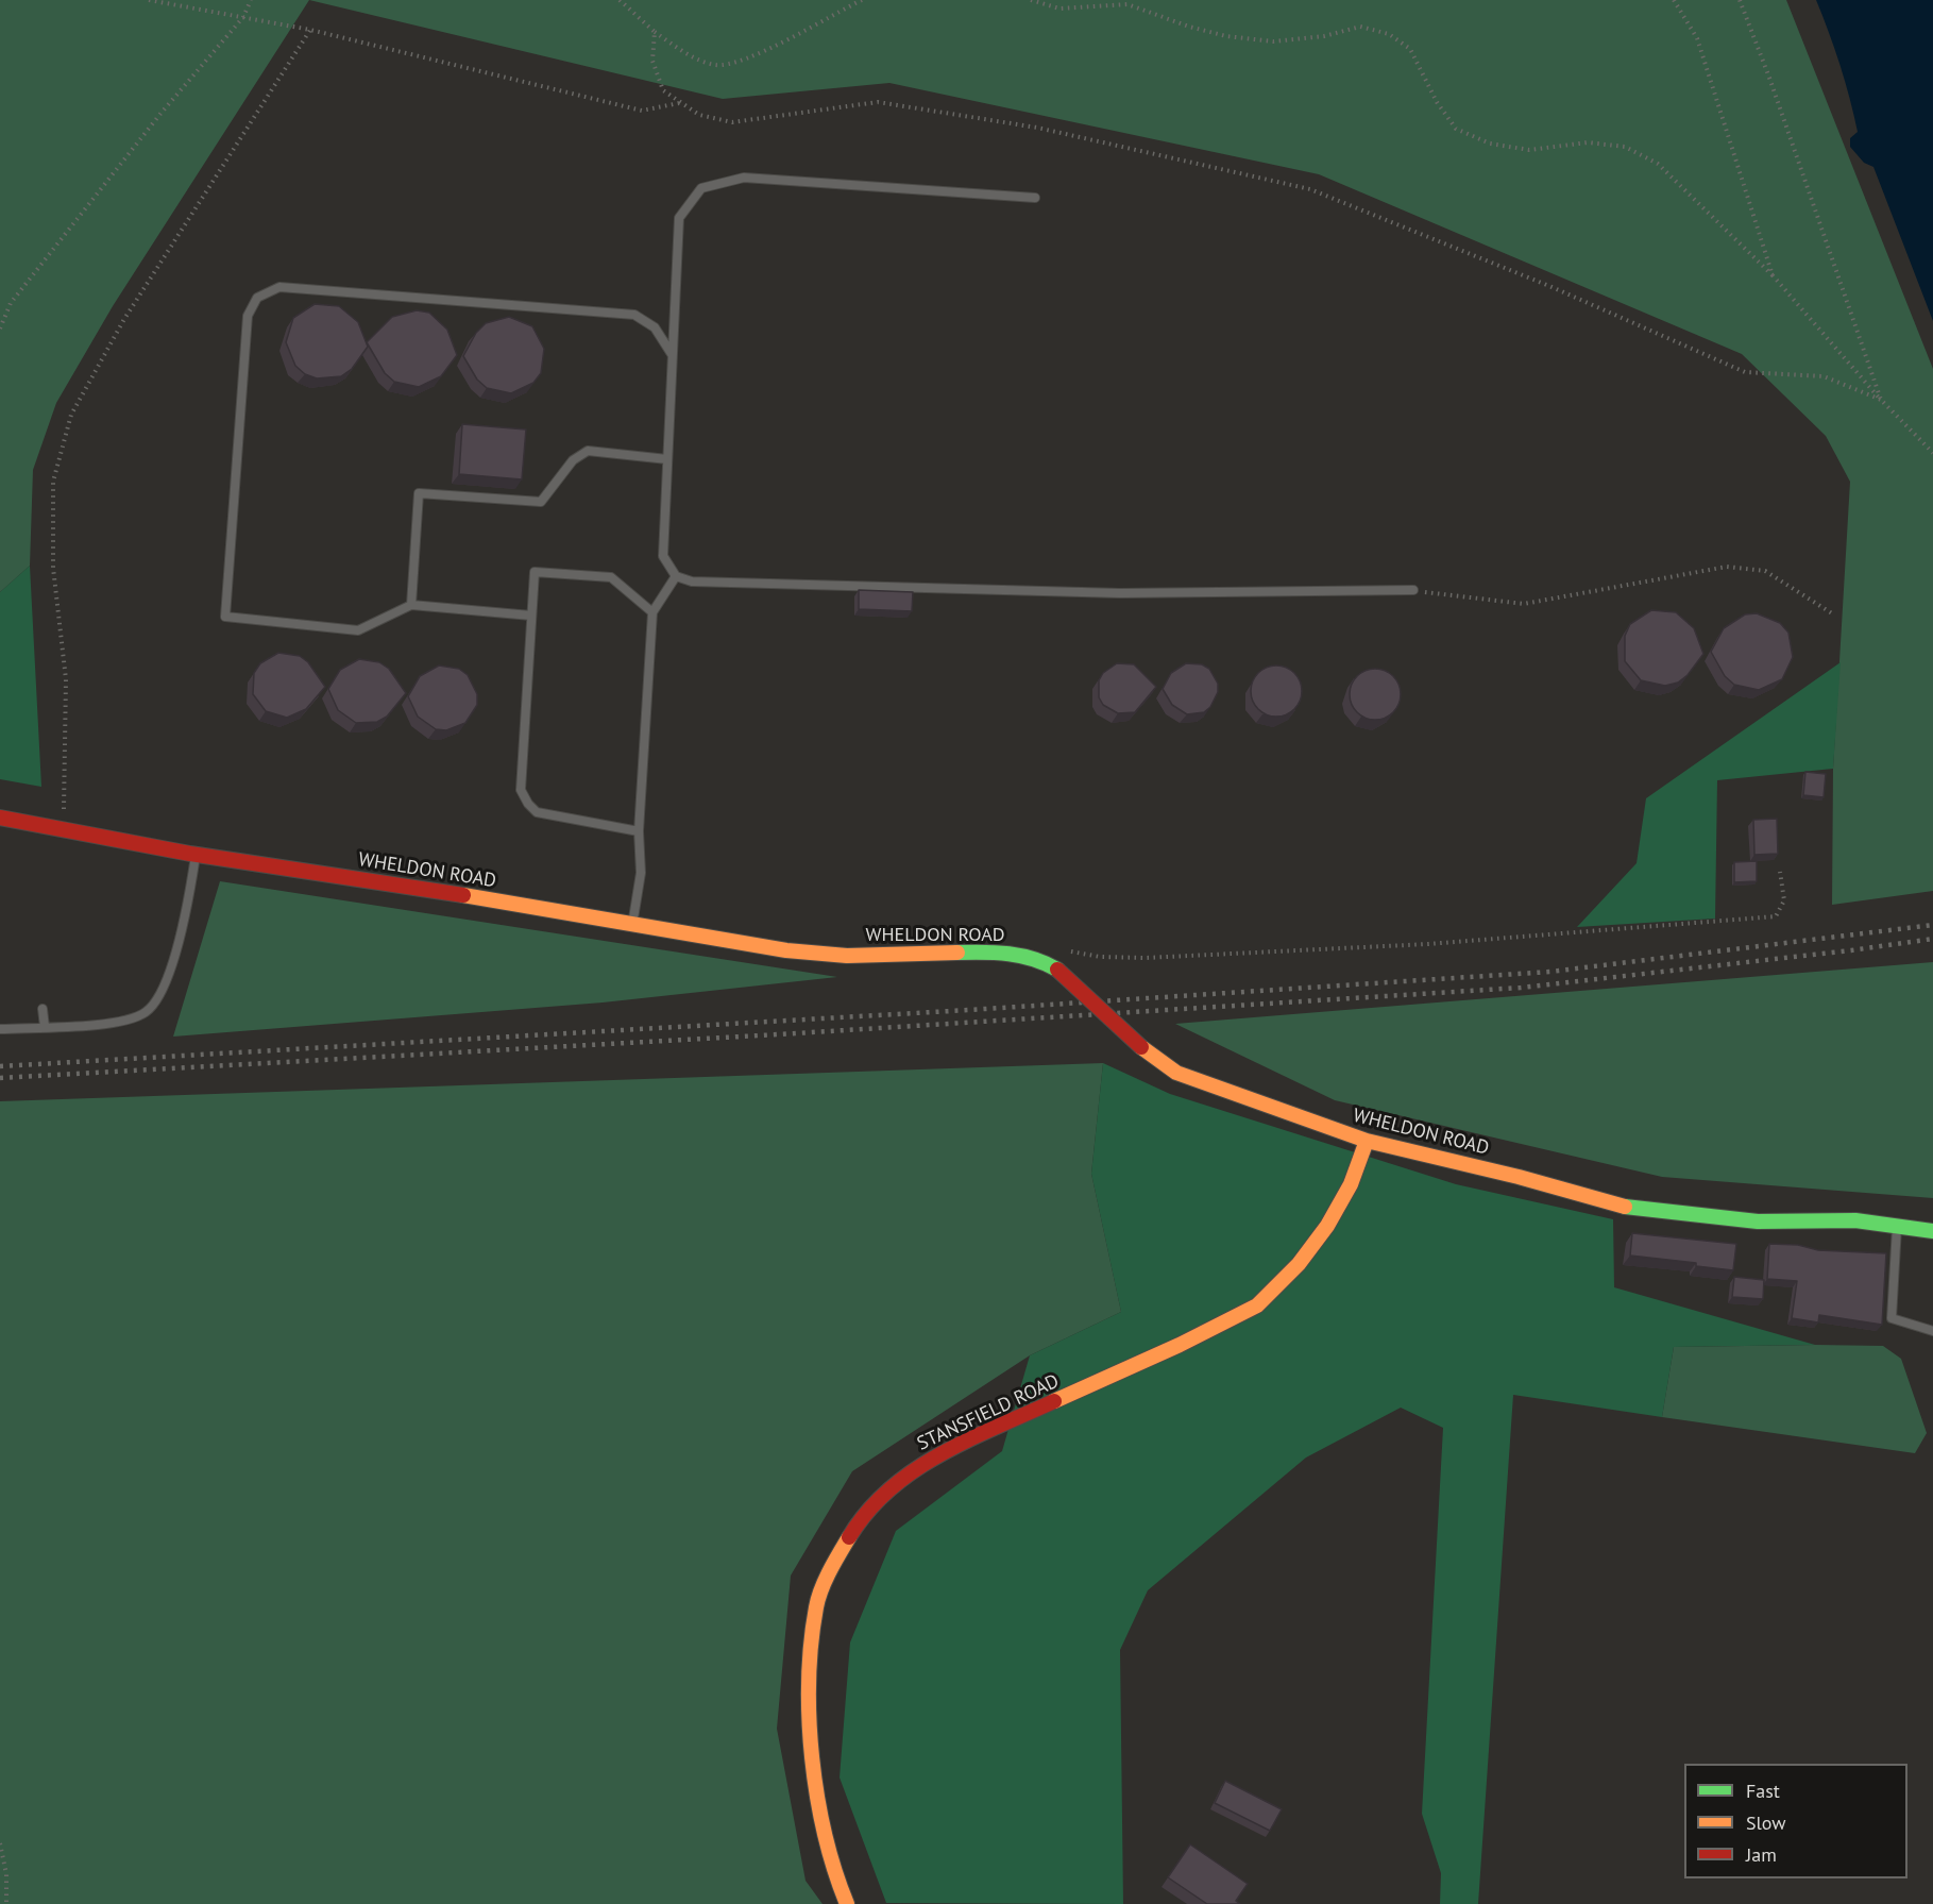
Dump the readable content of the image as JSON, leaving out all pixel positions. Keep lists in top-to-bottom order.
{
  "streets": {
    "street": ["WHELDON ROAD", "STANSFIELD ROAD"]
  },
  "crossings": [
    ["WHELDON ROAD", "STANSFIELD ROAD"]
  ],
  "legend": ["Fast", "Slow", "Jam"]
}
